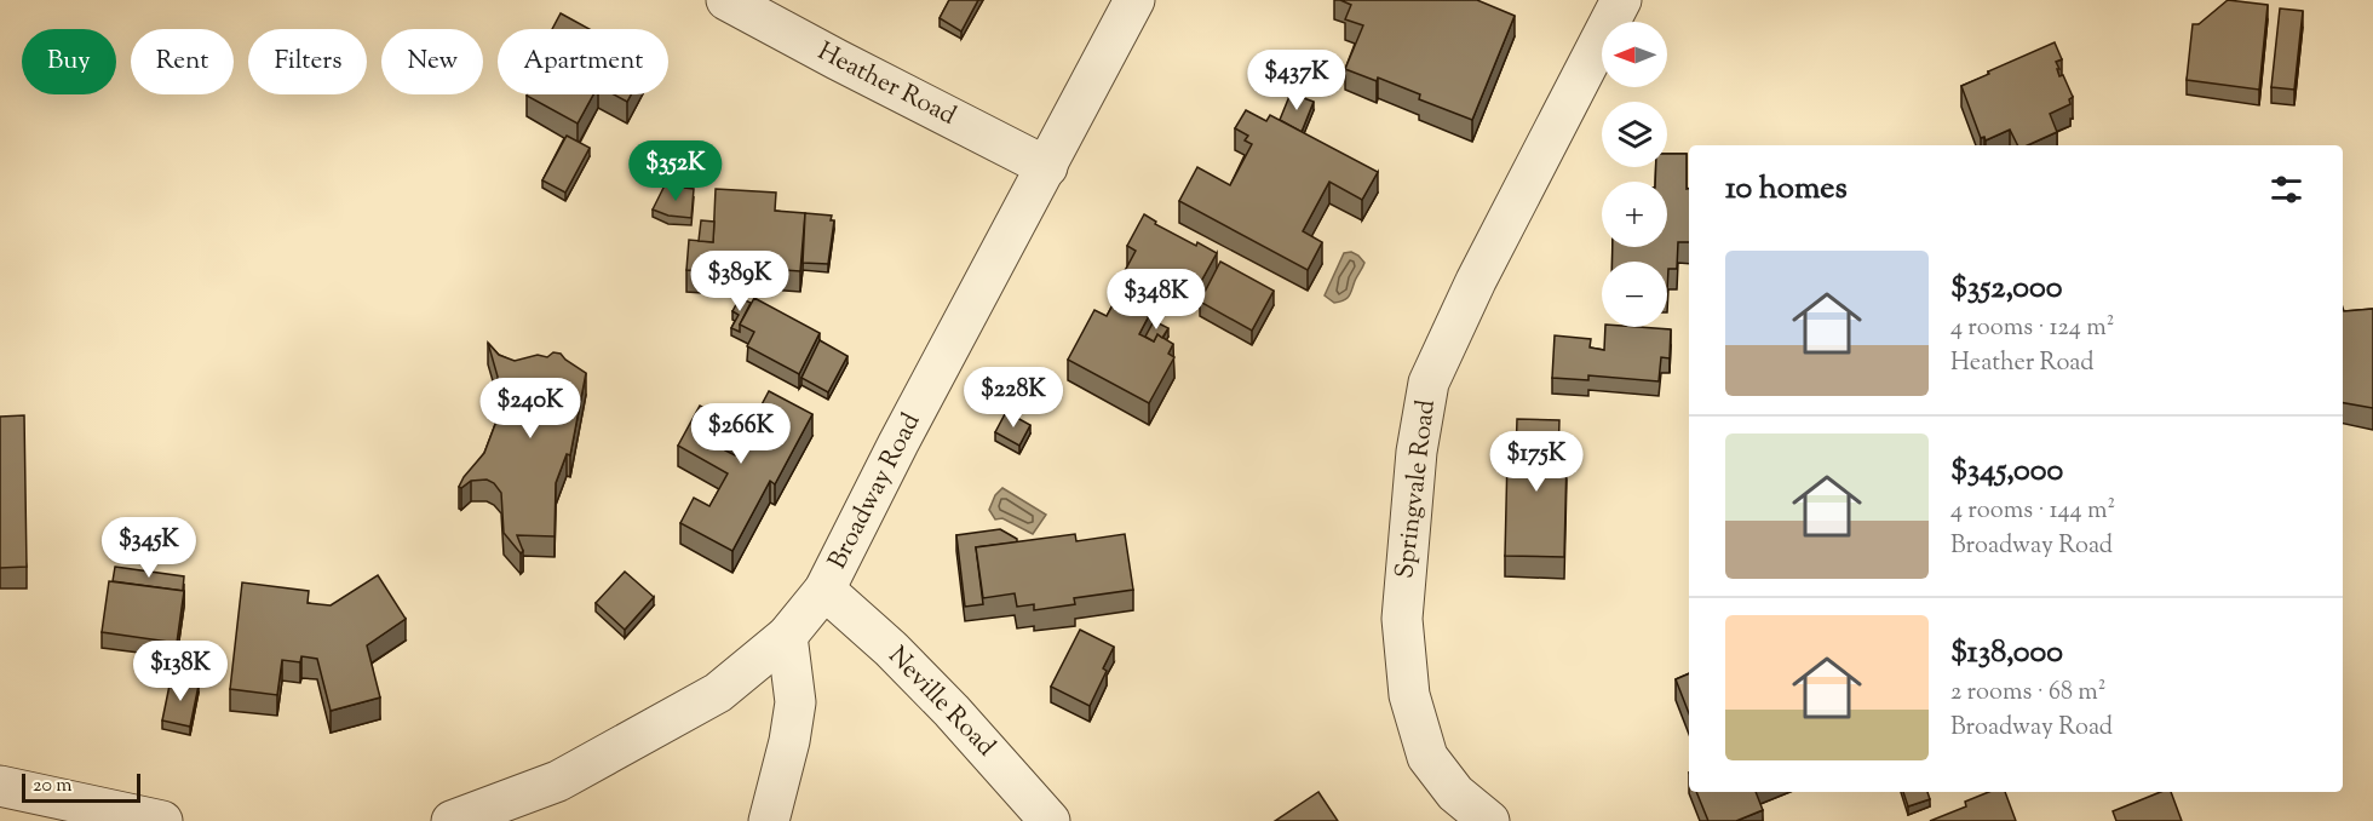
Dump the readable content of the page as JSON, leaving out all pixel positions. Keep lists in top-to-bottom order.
{
  "streets": {
    "street": [
      "Heather Road",
      "Springvale Road",
      "Broadway Road",
      "Neville Road"
    ]
  },
  "crossings": [
    ["Heather Road", "Broadway Road"],
    ["Broadway Road", "Neville Road"]
  ],
  "scale_bar": "20 m",
  "north": "left",
  "page": {
    "map_buttons": ["+", "−"],
    "chip": [
      "Buy",
      "Rent",
      "Filters",
      "New",
      "Apartment"
    ],
    "price": [
      "$437K",
      "$352K",
      "$389K",
      "$348K",
      "$228K",
      "$240K",
      "$266K",
      "$175K",
      "$345K",
      "$138K"
    ],
    "heading": "10 homes",
    "list": [
      {
        "name": "$352,000",
        "note": "4 rooms · 124 m² · Heather Road"
      },
      {
        "name": "$345,000",
        "note": "4 rooms · 144 m² · Broadway Road"
      },
      {
        "name": "$138,000",
        "note": "2 rooms · 68 m² · Broadway Road"
      }
    ],
    "scale": "20 m"
  }
}
